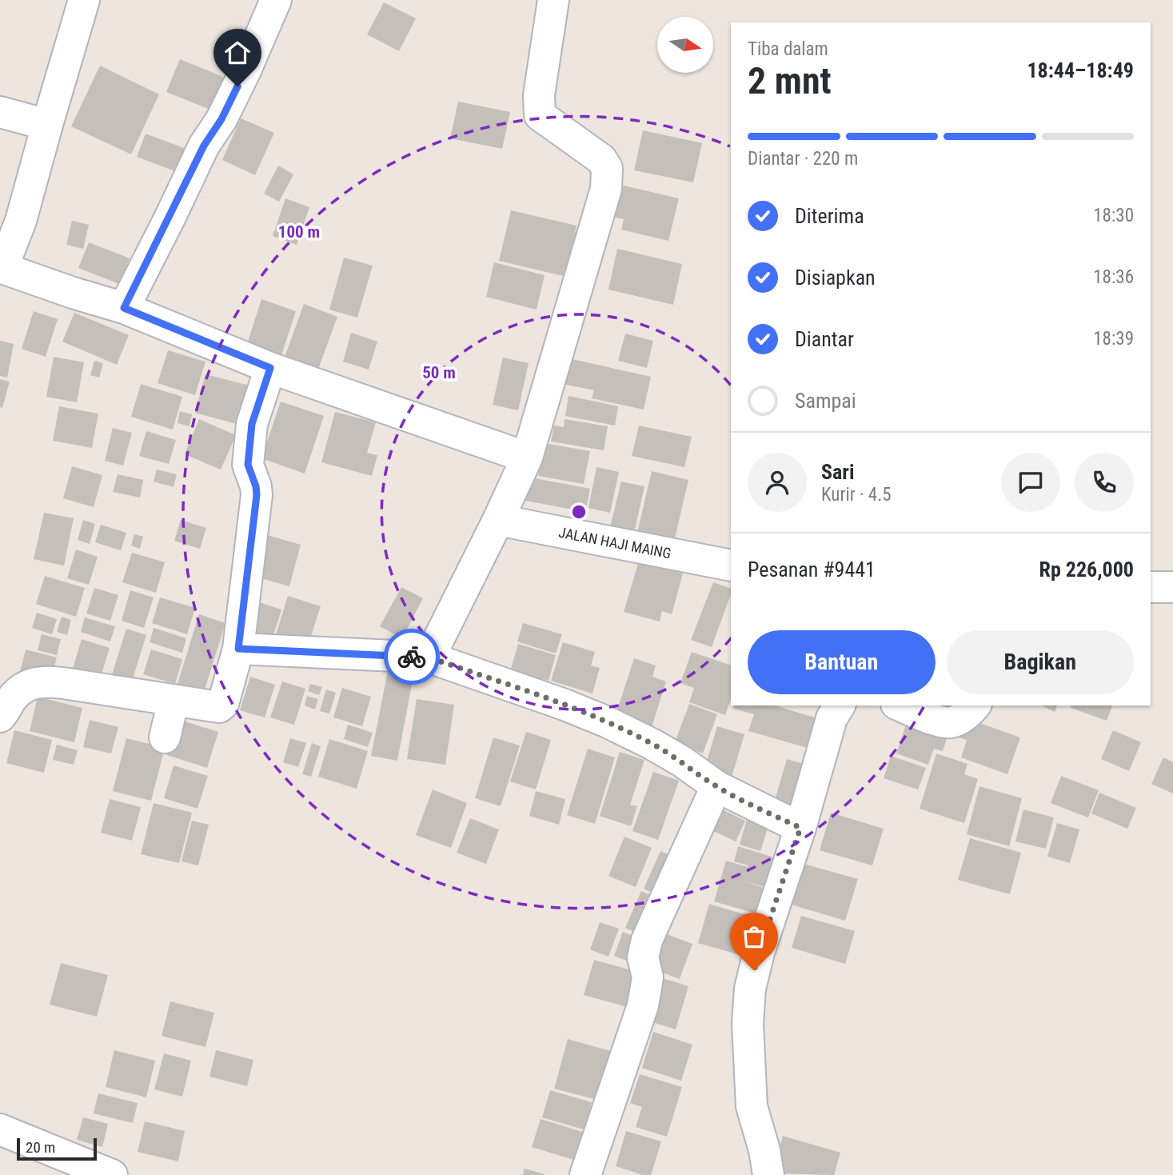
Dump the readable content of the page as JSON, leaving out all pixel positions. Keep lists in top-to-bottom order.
{
  "streets": {
    "street": ["JALAN HAJI MAING"]
  },
  "scale_bar": "20 m",
  "north": "right",
  "page": {
    "heading": ["2 mnt", "Tiba dalam", "18:44–18:49"],
    "panel": [
      "Sari",
      "Kurir · 4.5",
      "Pesanan #9441",
      "Rp 226,000"
    ],
    "bar": "Diantar · 220 m",
    "list": [
      ["Diterima", "18:30"],
      ["Disiapkan", "18:36"],
      ["Diantar", "18:39"],
      "Sampai"
    ],
    "buttons": ["Bantuan", "Bagikan"],
    "scale": "20 m"
  },
  "rings": ["100 m", "50 m"]
}
